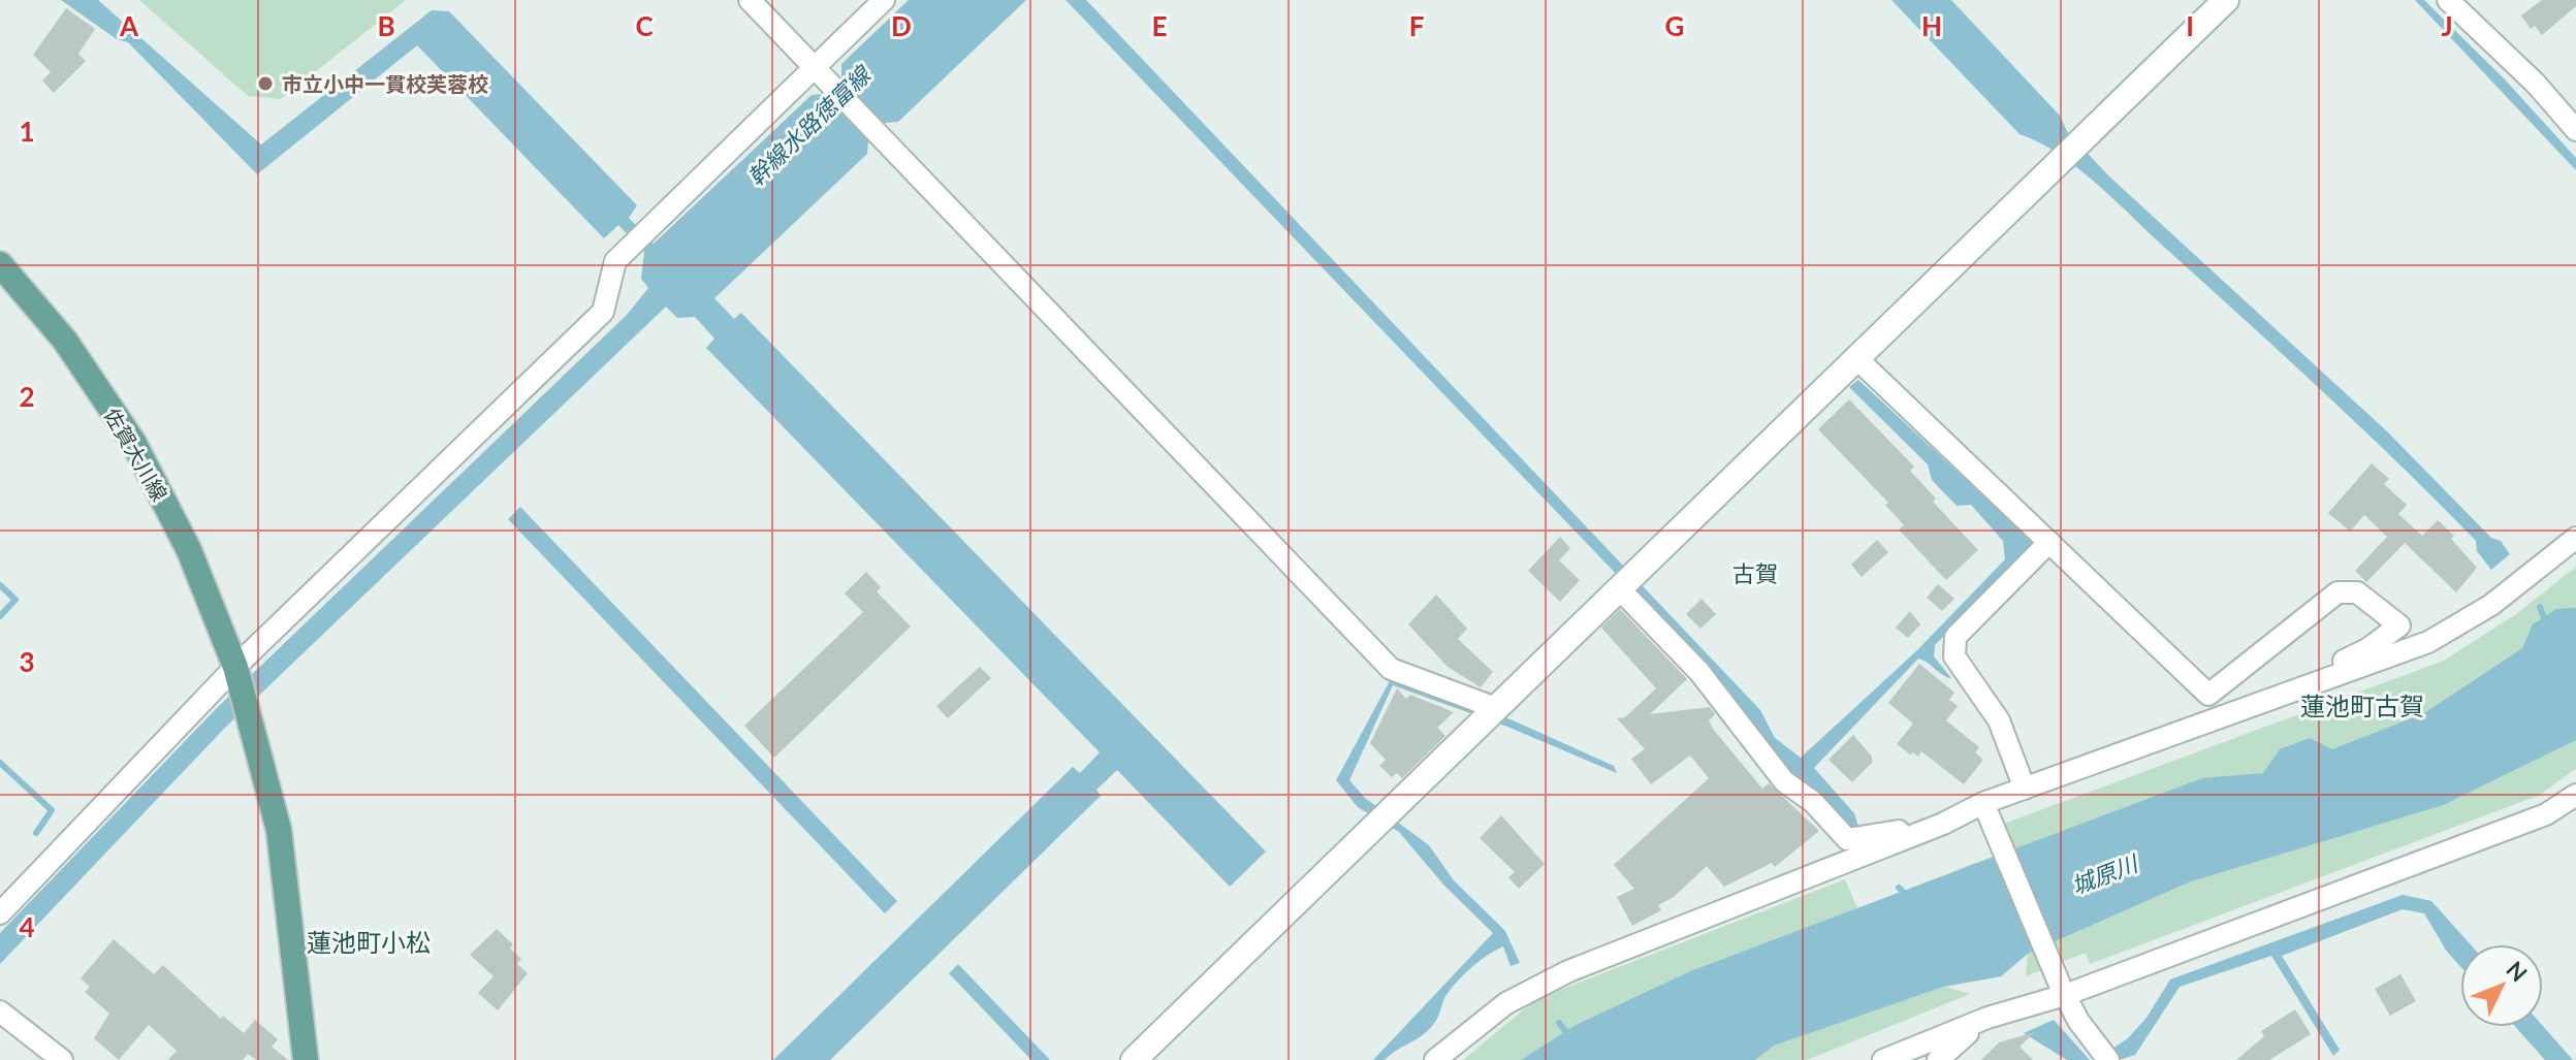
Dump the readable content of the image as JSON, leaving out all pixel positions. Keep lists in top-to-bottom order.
{
  "streets": {
    "main road": ["佐賀大川線"]
  },
  "districts": ["古賀", "蓮池町古賀", "蓮池町小松"],
  "water": ["幹線水路徳富線", "城原川"],
  "places": ["市立小中一貫校芙蓉校"],
  "north": "top right",
  "grid": {
    "columns": [
      "A",
      "B",
      "C",
      "D",
      "E",
      "F",
      "G",
      "H",
      "I",
      "J"
    ],
    "rows": [
      "1",
      "2",
      "3",
      "4"
    ]
  }
}
